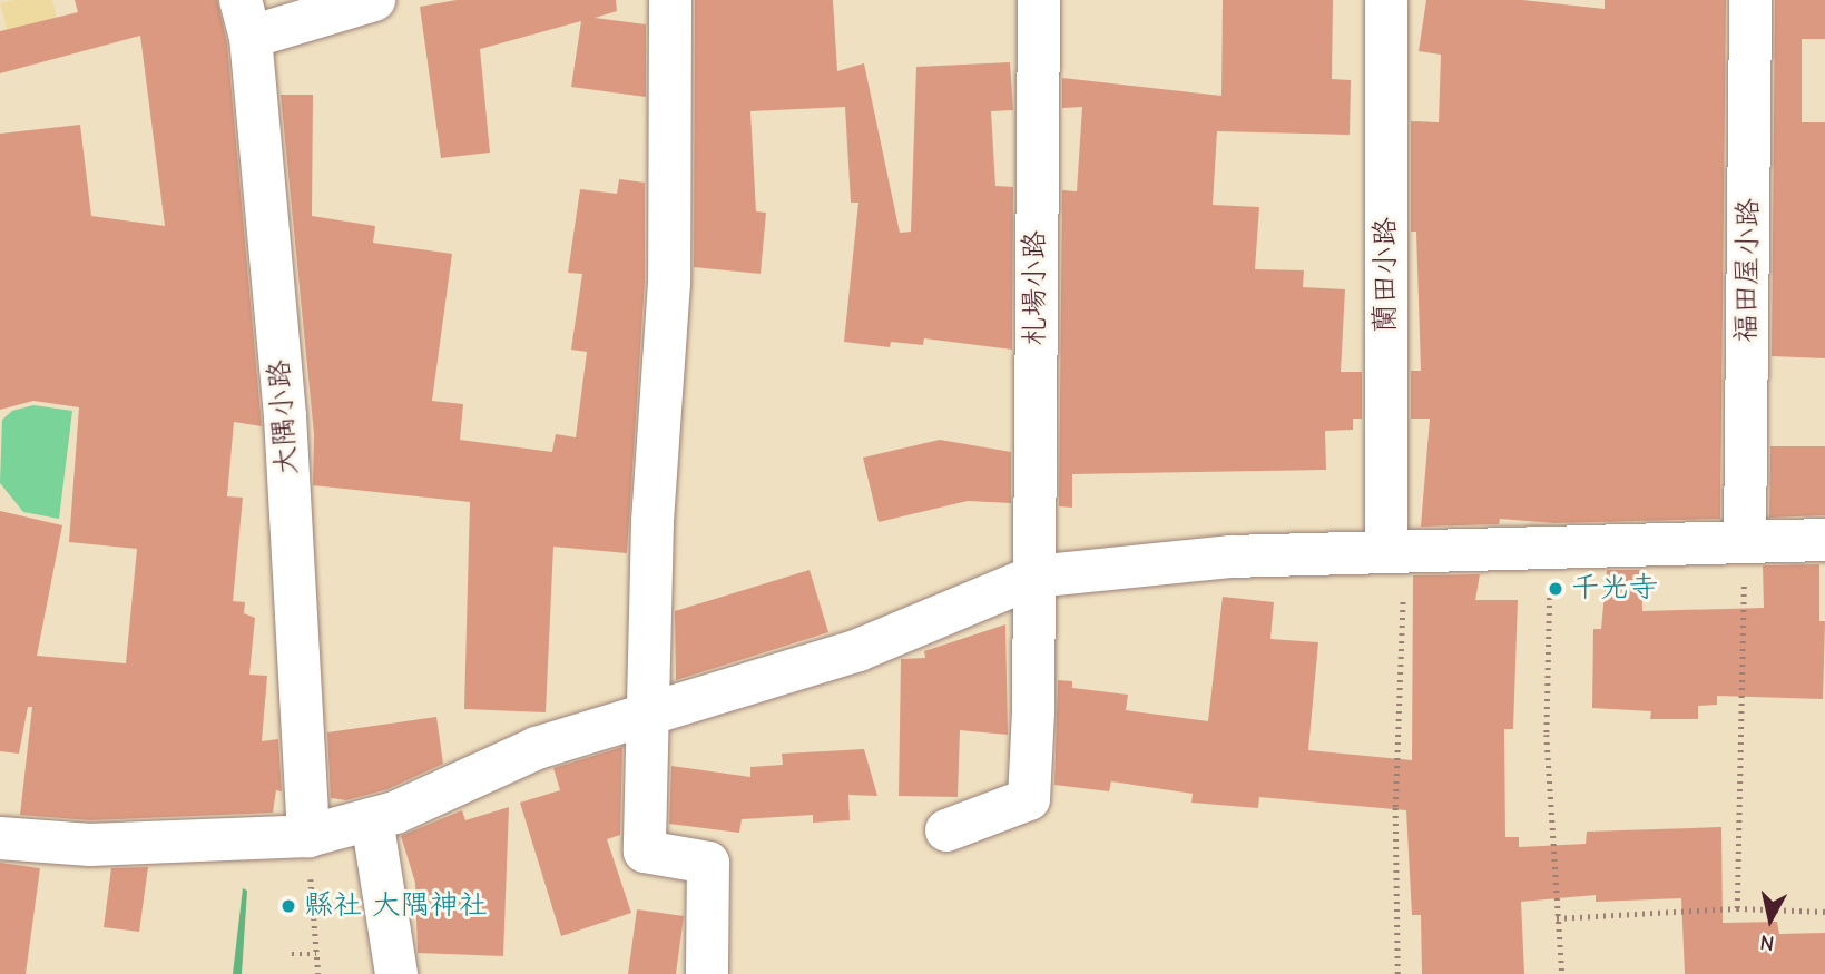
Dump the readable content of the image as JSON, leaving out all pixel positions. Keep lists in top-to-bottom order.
{
  "streets": {
    "street": [
      "福田屋小路",
      "蘭田小路",
      "札場小路",
      "大隅小路"
    ]
  },
  "places": ["千光寺", "縣社 大隅神社"],
  "north": "bottom"
}
